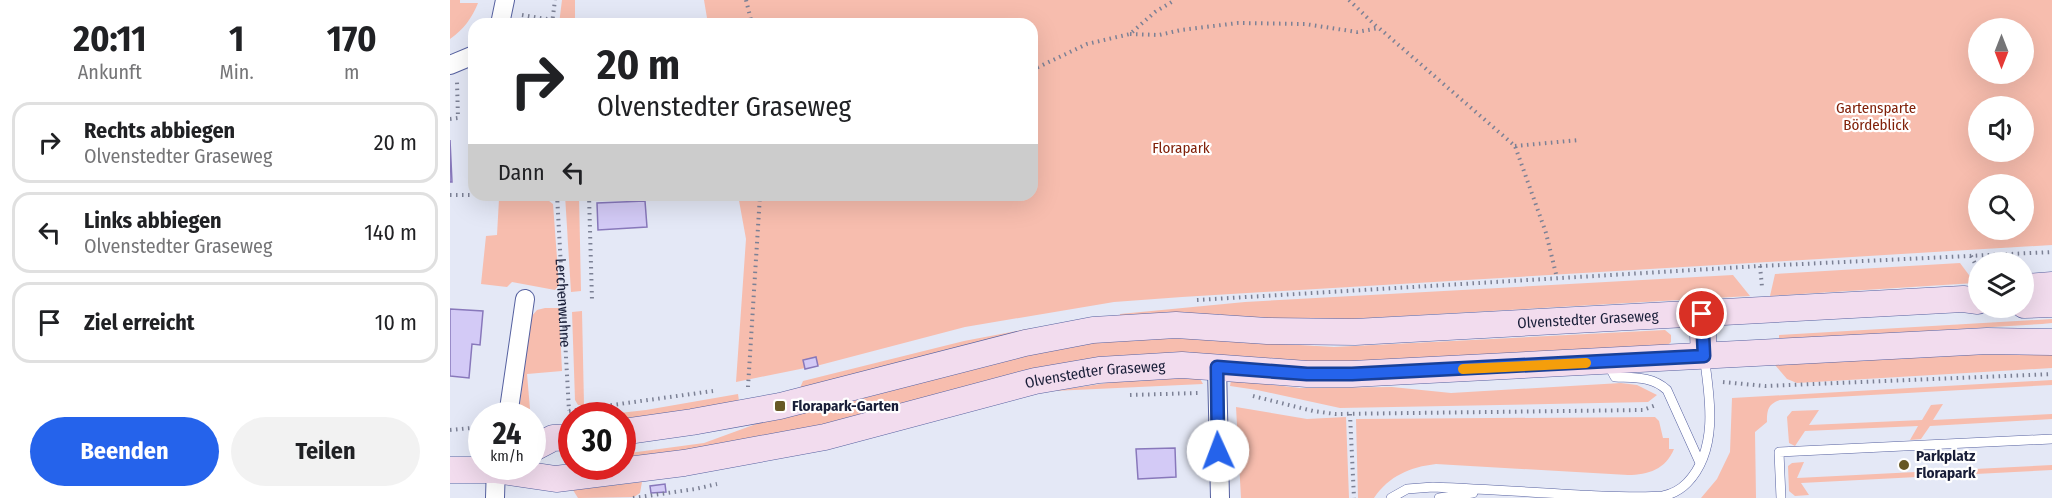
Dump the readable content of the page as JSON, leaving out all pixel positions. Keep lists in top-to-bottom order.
{
  "streets": {
    "main road": ["Olvenstedter Graseweg"],
    "path": ["Lerchenwuhne"]
  },
  "parks": ["Gartensparte Bördeblick", "Florapark"],
  "places": {
    "transit": ["Florapark-Garten"],
    "other": ["Parkplatz Florapark"]
  },
  "north": "bottom",
  "page": {
    "eta": [
      "20:11",
      "Ankunft",
      "1",
      "Min.",
      "170",
      "m"
    ],
    "turn": ["20 m", "Olvenstedter Graseweg"],
    "list": [
      {
        "name": "Rechts abbiegen",
        "note": "Olvenstedter Graseweg",
        "value": "20 m"
      },
      {
        "name": "Links abbiegen",
        "note": "Olvenstedter Graseweg",
        "value": "140 m"
      },
      {
        "name": "Ziel erreicht",
        "value": "10 m"
      }
    ],
    "then": "Dann",
    "speed": "24 km/h",
    "limit": "30",
    "buttons": ["Beenden", "Teilen"]
  }
}
